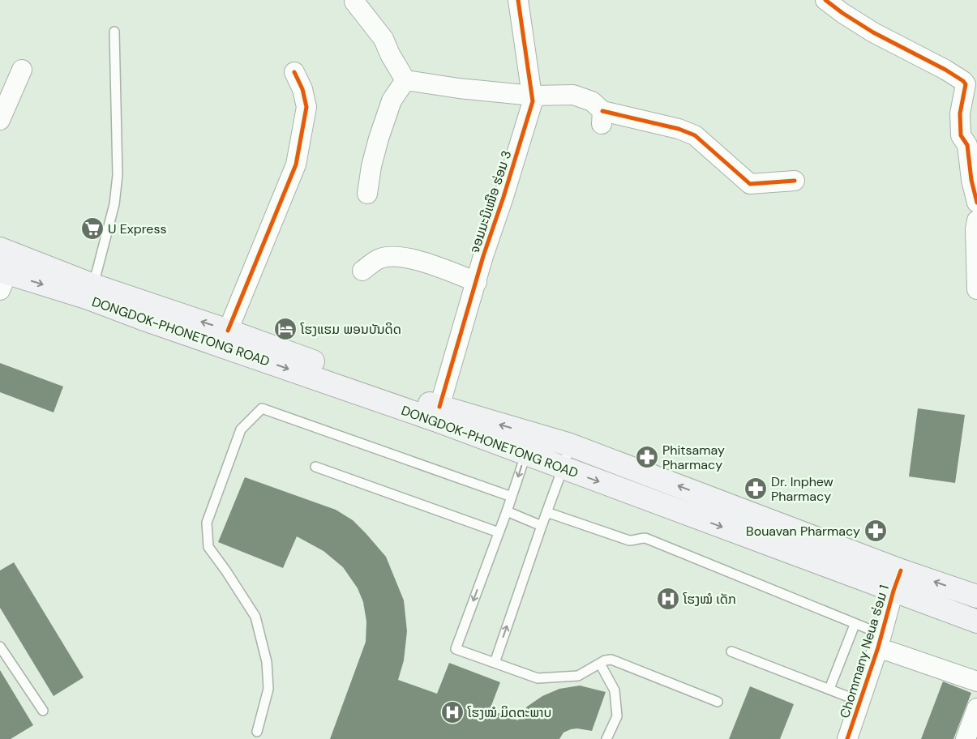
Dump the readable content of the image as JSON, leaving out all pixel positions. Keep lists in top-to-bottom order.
{
  "streets": {
    "main road": ["DONGDOK-PHONETONG ROAD"],
    "street": ["ຈອມມະນີເໜືອ ຮ່ອມ 3", "Chommany Neua ຮ່ອມ 1"]
  },
  "crossings": [
    ["ຈອມມະນີເໜືອ ຮ່ອມ 3", "DONGDOK-PHONETONG ROAD"],
    ["DONGDOK-PHONETONG ROAD", "Chommany Neua ຮ່ອມ 1"]
  ],
  "places": {
    "supermarket": ["U Express"],
    "hotel": ["ໂຮງແຮມ ພອນບັນດິດ"],
    "pharmacy": ["Phitsamay Pharmacy", "Dr. Inphew Pharmacy", "Bouavan Pharmacy"],
    "hospital": ["ໂຮງໝໍ ເດັກ", "ໂຮງໝໍ ມິດຕະພາບ"]
  }
}
